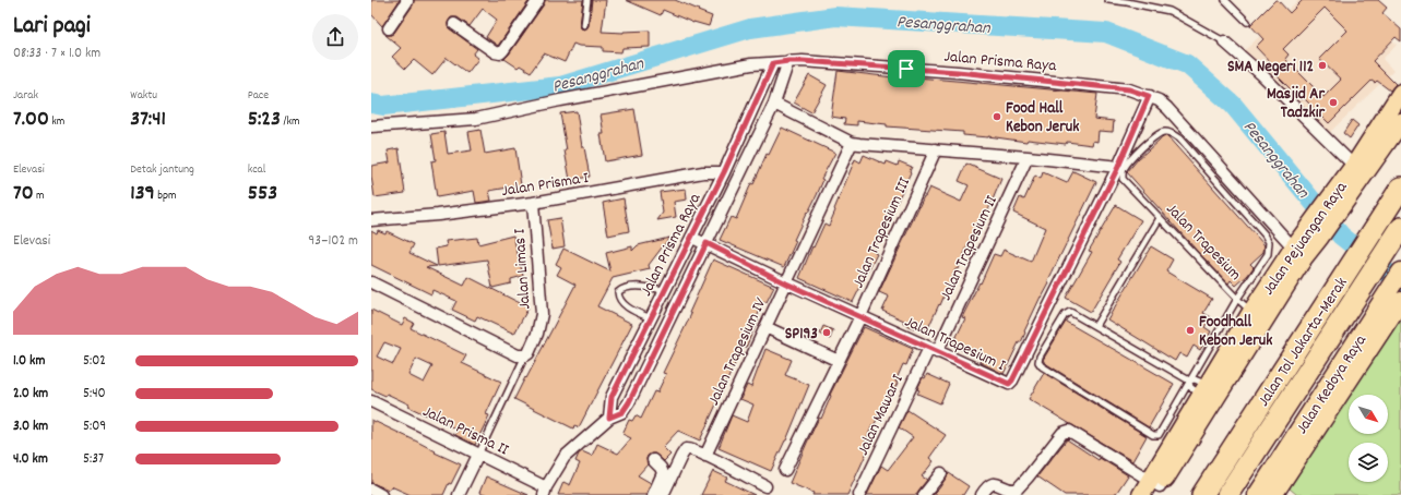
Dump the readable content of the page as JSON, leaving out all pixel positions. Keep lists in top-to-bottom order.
{
  "streets": {
    "highway": ["Jalan Tol Jakarta–Merak"],
    "main road": ["Jalan Pejuangan Raya", "Jalan Kedoya Raya"],
    "street": [
      "Jalan Prisma Raya",
      "Jalan Prisma I",
      "Jalan Trapesium III",
      "Jalan Trapesium II",
      "Jalan Limas I",
      "Jalan Trapesium I",
      "Jalan Trapesium IV",
      "Jalan Mawar I",
      "Jalan Prisma II"
    ],
    "lane": ["Jalan Trapesium"]
  },
  "crossings": [
    ["Jalan Prisma Raya", "Jalan Prisma I"],
    ["Jalan Prisma Raya", "Jalan Pejuangan Raya"],
    ["Jalan Prisma Raya", "Jalan Trapesium I"],
    ["Jalan Prisma Raya", "Jalan Prisma II"],
    ["Jalan Prisma I", "Jalan Limas I"],
    ["Jalan Trapesium III", "Jalan Trapesium I"],
    ["Jalan Trapesium II", "Jalan Trapesium I"],
    ["Jalan Trapesium II", "Jalan Mawar I"],
    ["Jalan Limas I", "Jalan Prisma II"],
    ["Jalan Trapesium I", "Jalan Trapesium IV"],
    ["Jalan Trapesium I", "Jalan Mawar I"]
  ],
  "water": ["Pesanggrahan"],
  "places": [
    "SMA Negeri 112",
    "Masjid Ar Tadzkir",
    "Food Hall Kebon Jeruk",
    "Foodhall Kebon Jeruk",
    "SP193"
  ],
  "north": "bottom right",
  "page": {
    "heading": ["Lari pagi", "08:33 · 7 × 1.0 km"],
    "stats": [
      ["Jarak", "7.00 km"],
      ["Waktu", "37:41"],
      ["Pace", "5:23 /km"],
      ["Elevasi", "70 m"],
      ["Detak jantung", "139 bpm"],
      ["kcal", "553"]
    ],
    "chart": ["Elevasi", "93–102 m"],
    "list": [
      {
        "name": "1.0 km",
        "note": "5:02"
      },
      {
        "name": "2.0 km",
        "note": "5:40"
      },
      {
        "name": "3.0 km",
        "note": "5:09"
      },
      {
        "name": "4.0 km",
        "note": "5:37"
      }
    ]
  }
}
